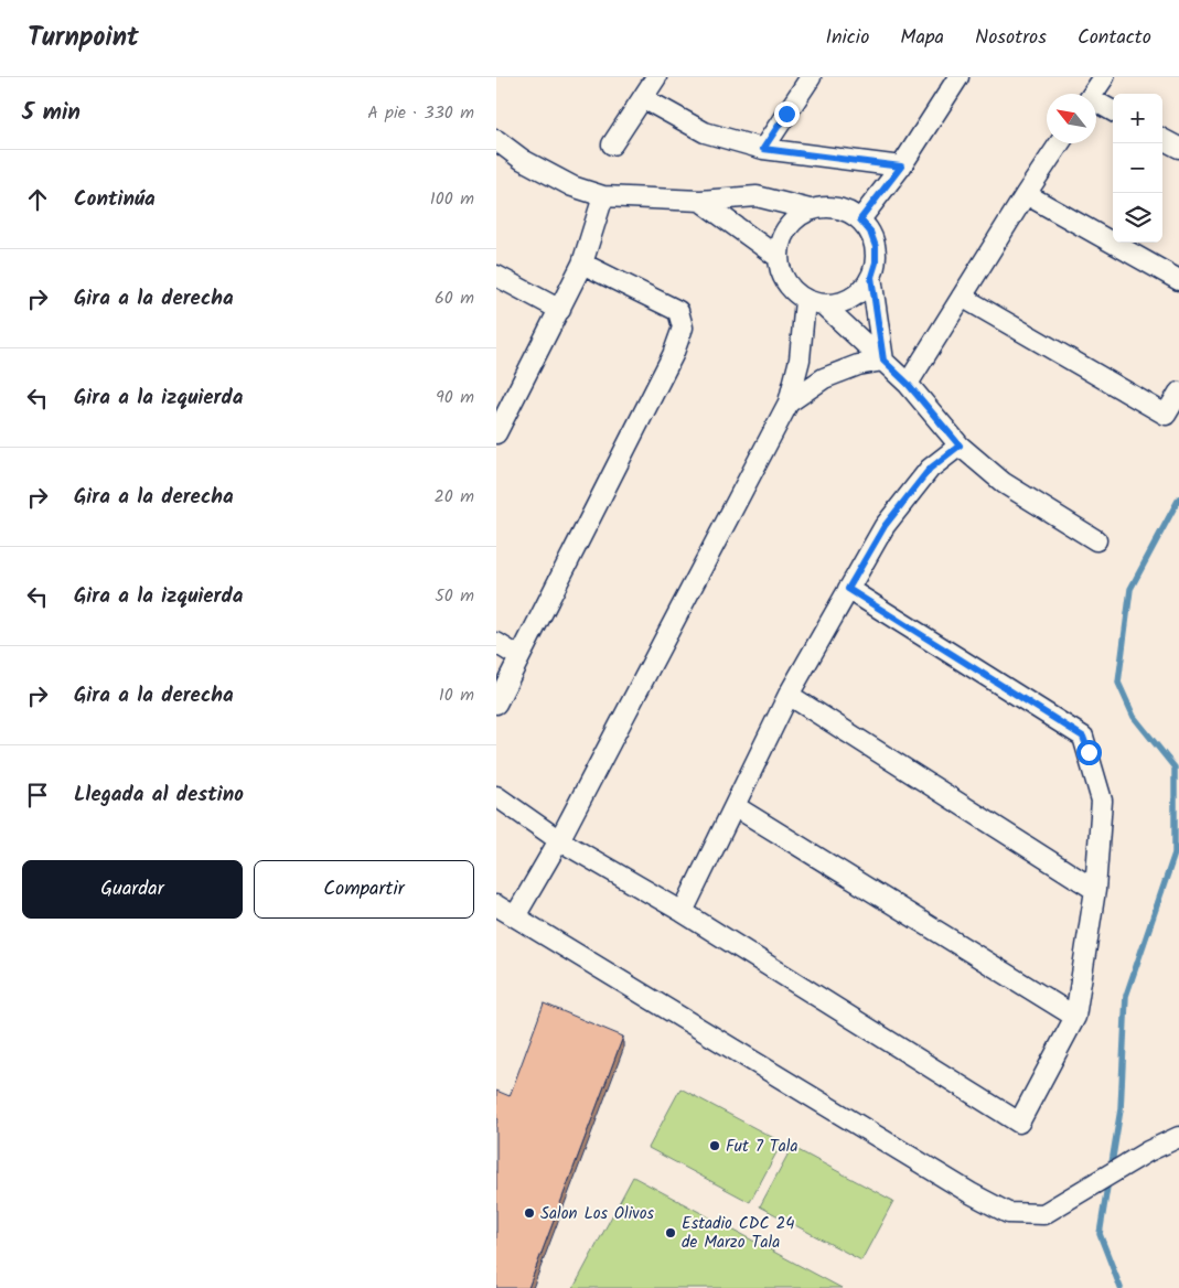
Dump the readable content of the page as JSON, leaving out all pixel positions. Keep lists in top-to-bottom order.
{
  "places": ["Fut 7 Tala", "Salon Los Olivos", "Estadio CDC 24 de Marzo Tala"],
  "north": "top left",
  "page": {
    "header": "Turnpoint",
    "nav": [
      "Inicio",
      "Mapa",
      "Nosotros",
      "Contacto"
    ],
    "heading": ["5 min", "A pie · 330 m"],
    "map_buttons": ["+", "−"],
    "list": [
      ["Continúa", "100 m"],
      ["Gira a la derecha", "60 m"],
      ["Gira a la izquierda", "90 m"],
      ["Gira a la derecha", "20 m"],
      ["Gira a la izquierda", "50 m"],
      ["Gira a la derecha", "10 m"],
      "Llegada al destino"
    ],
    "buttons": ["Guardar", "Compartir"]
  }
}
